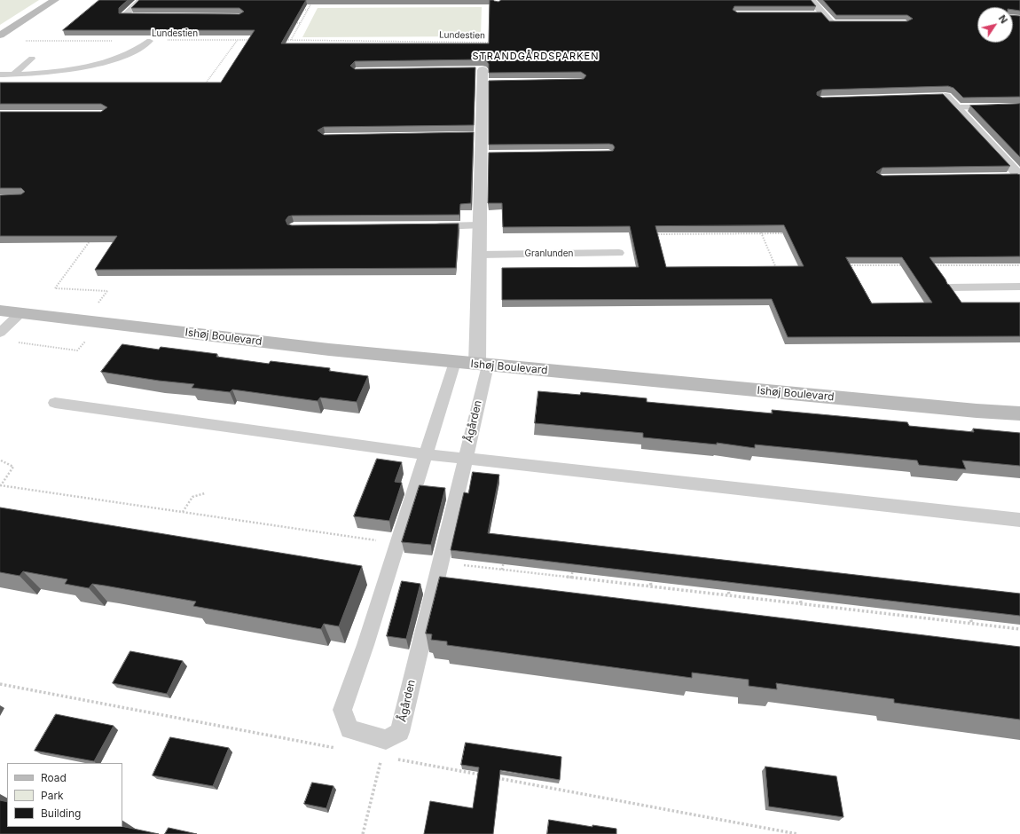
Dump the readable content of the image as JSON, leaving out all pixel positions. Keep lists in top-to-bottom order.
{
  "streets": {
    "street": ["Ishøj Boulevard"],
    "lane": ["Granlunden", "Ågården"],
    "path": ["Lundestien"]
  },
  "crossings": [
    ["Ishøj Boulevard", "Ågården"]
  ],
  "districts": ["STRANDGÅRDSPARKEN"],
  "legend": ["Road", "Park", "Building"],
  "north": "top right"
}
